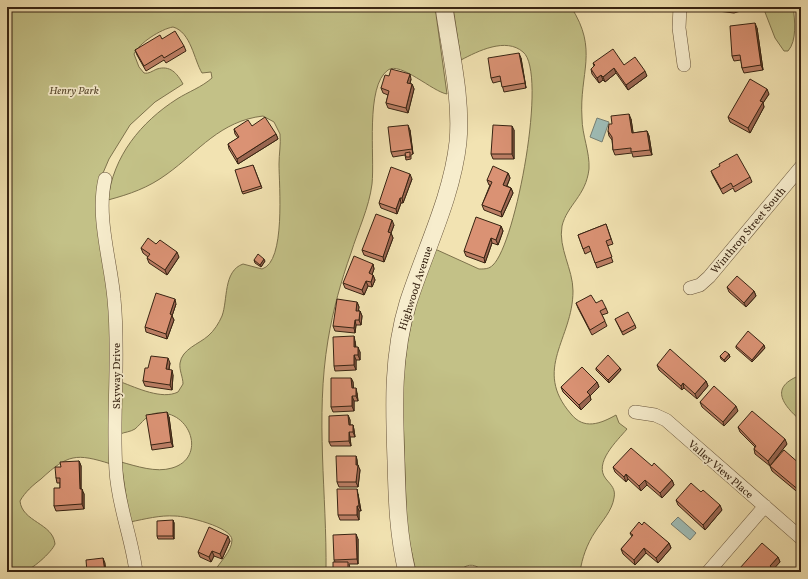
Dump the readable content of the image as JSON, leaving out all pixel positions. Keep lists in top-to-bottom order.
{
  "streets": {
    "street": [
      "Winthrop Street South",
      "Highwood Avenue",
      "Skyway Drive",
      "Valley View Place"
    ]
  },
  "parks": ["Henry Park"]
}
